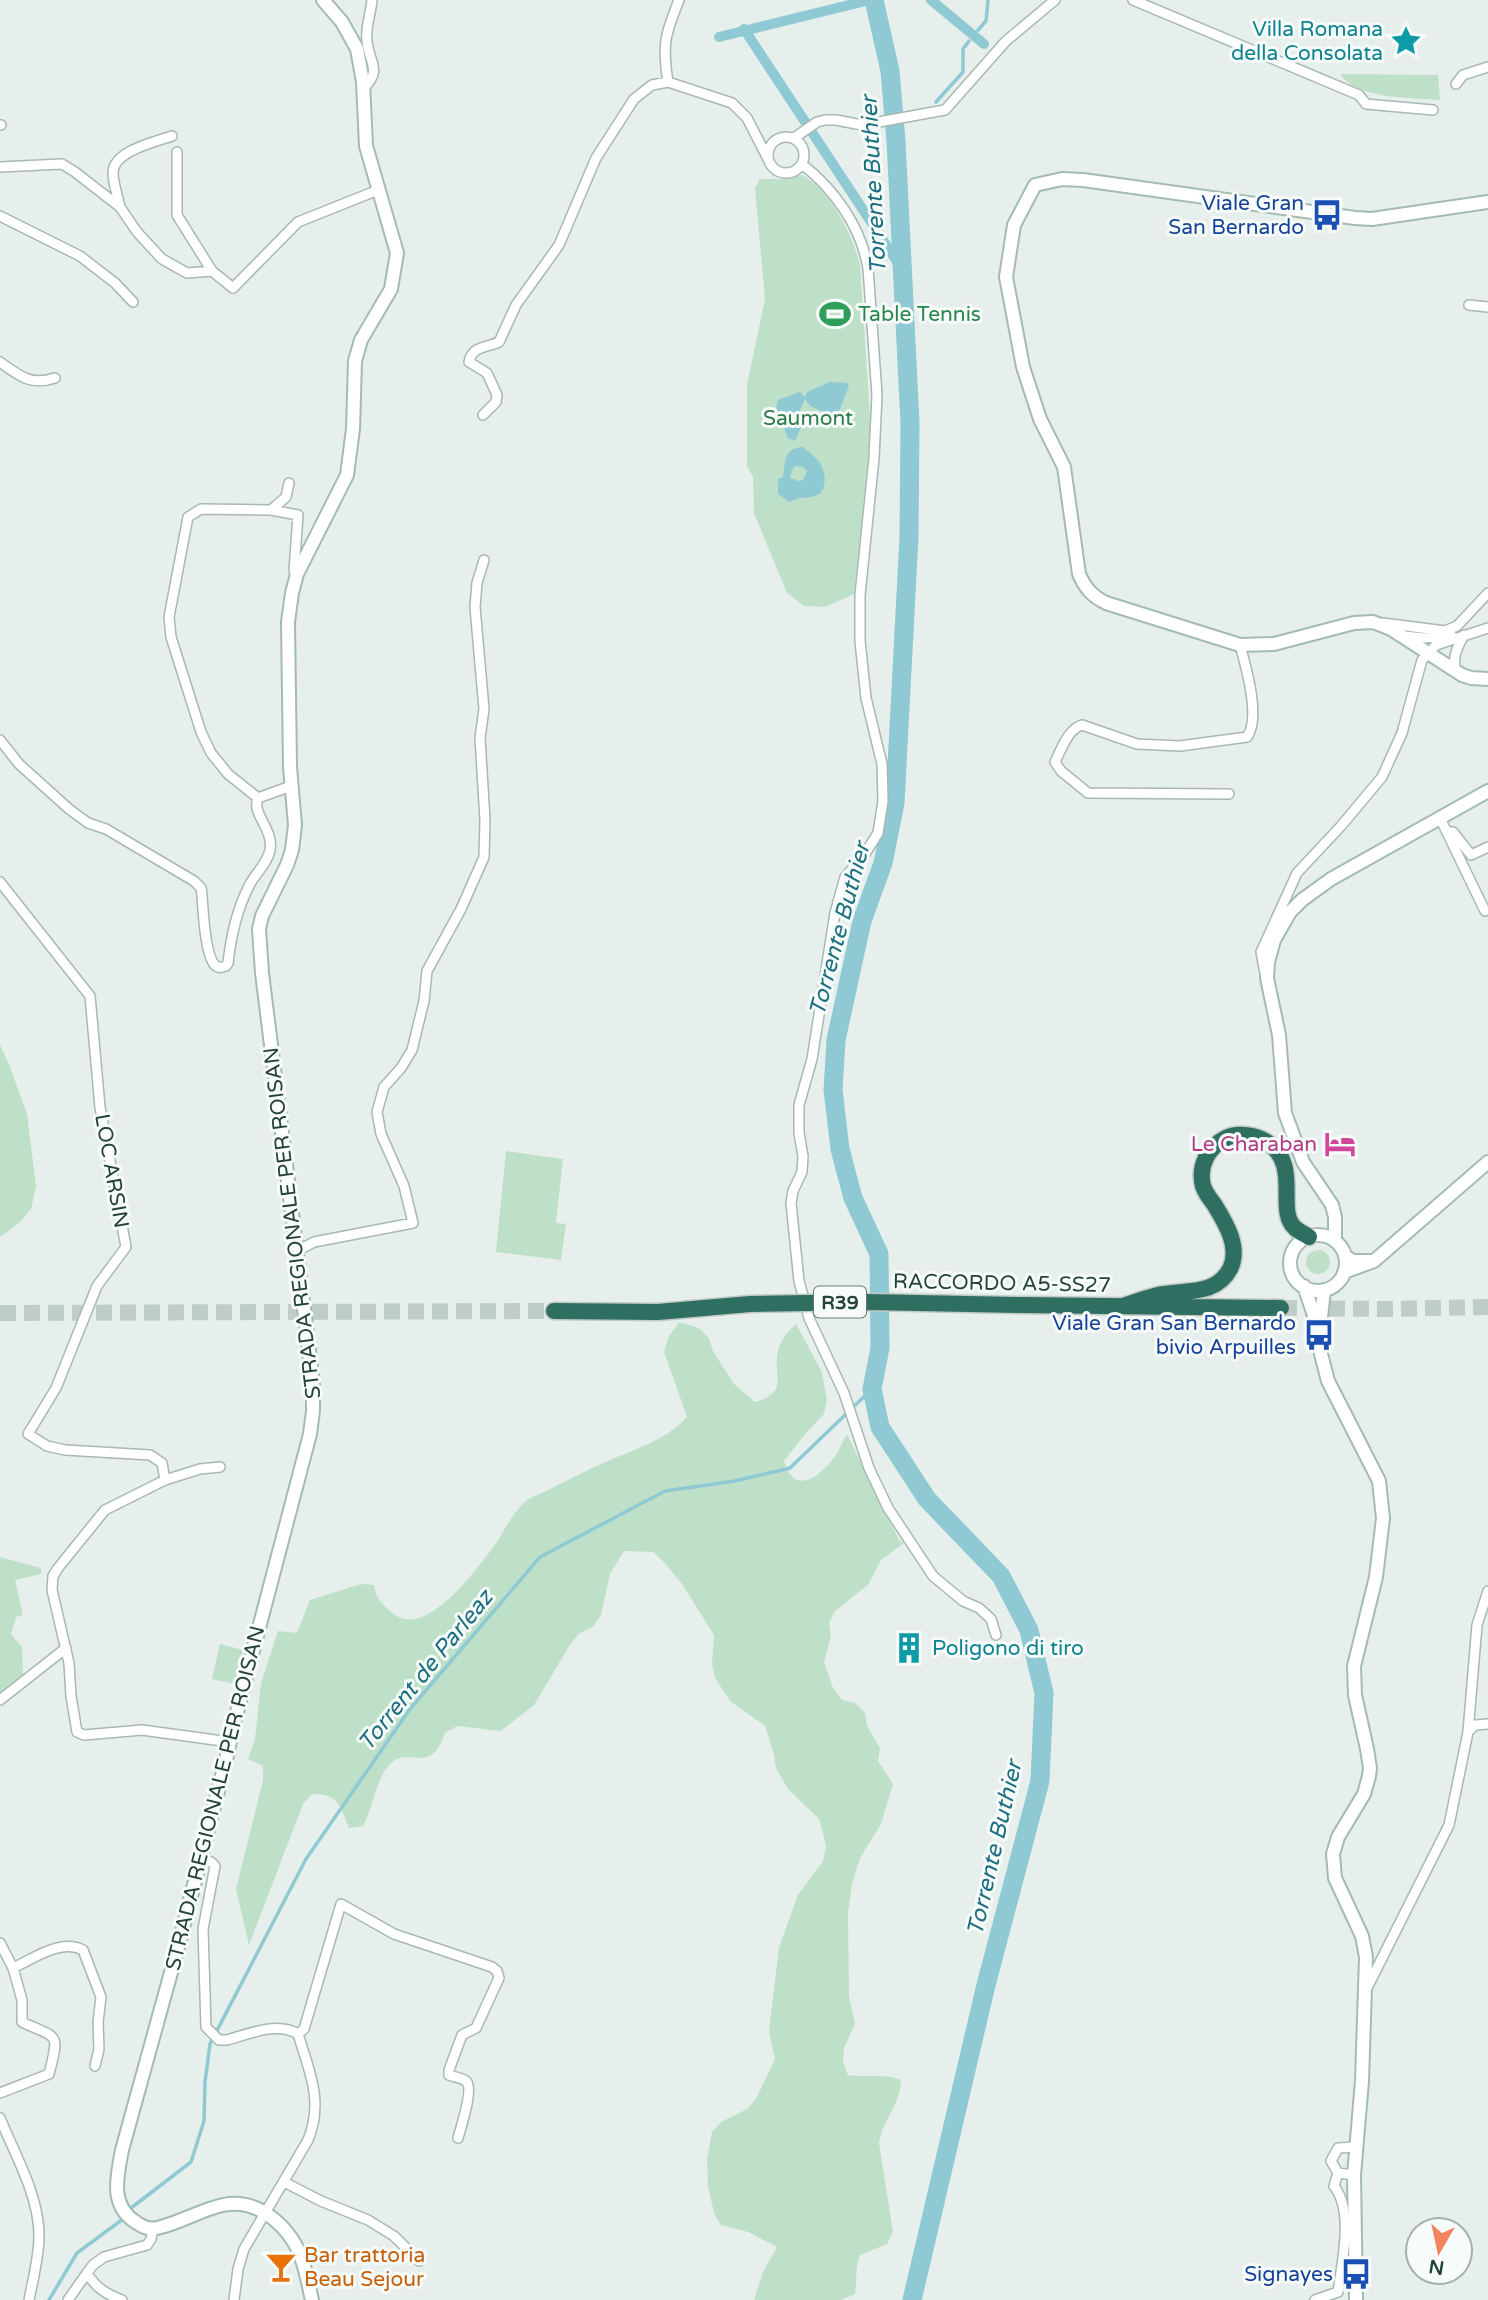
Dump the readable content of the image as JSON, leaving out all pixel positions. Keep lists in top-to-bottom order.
{
  "streets": {
    "highway": ["RACCORDO A5-SS27", "R39"],
    "main road": ["STRADA REGIONALE PER ROISAN"],
    "street": ["LOC ARSIN"]
  },
  "water": ["Torrente Buthier", "Torrent de Parleaz"],
  "parks": ["Saumont"],
  "places": {
    "place": ["Villa Romana della Consolata"],
    "bus stop": ["Viale Gran San Bernardo", "Viale Gran San Bernardo bivio Arpuilles", "Signayes"],
    "sports": ["Table Tennis"],
    "hotel": ["Le Charaban"],
    "building": ["Poligono di tiro"],
    "bar": ["Bar trattoria Beau Sejour"]
  },
  "north": "bottom"
}
